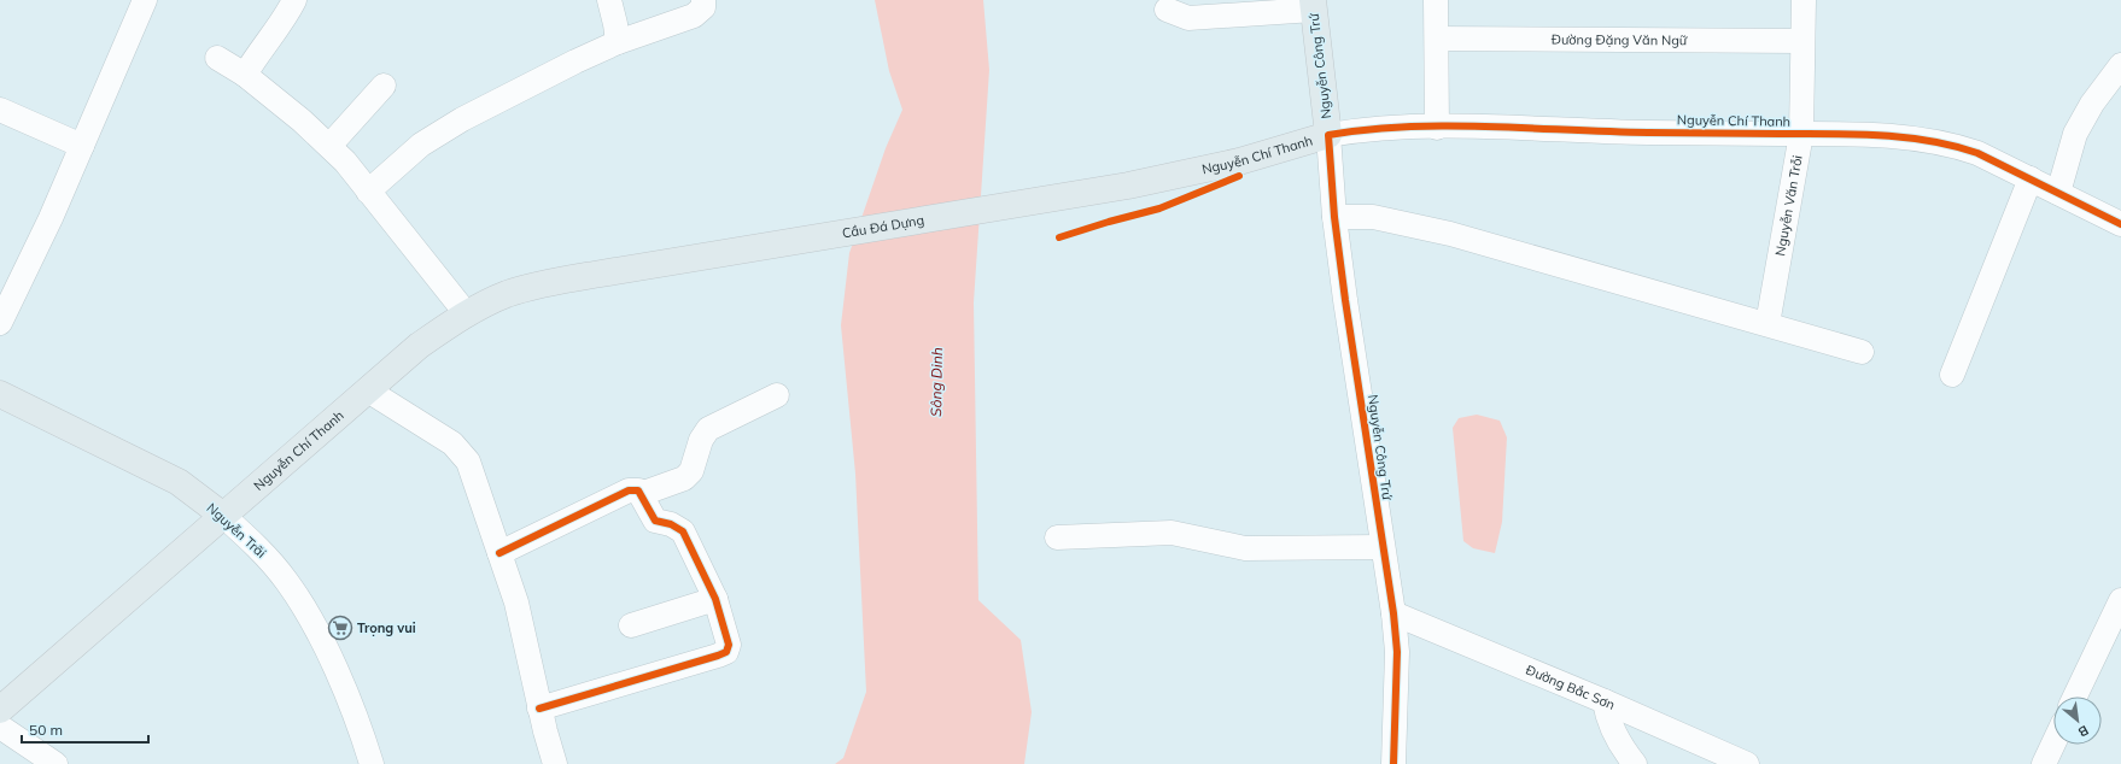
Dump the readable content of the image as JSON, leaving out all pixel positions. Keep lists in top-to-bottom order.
{
  "streets": {
    "main road": [
      "Nguyễn Công Trứ",
      "Nguyễn Chí Thanh",
      "Cầu Đá Dựng",
      "Nguyễn Trãi"
    ],
    "street": ["Đường Đặng Văn Ngữ", "Nguyễn Văn Trỗi", "Đường Bắc Sơn"]
  },
  "crossings": [
    ["Đường Đặng Văn Ngữ", "Nguyễn Văn Trỗi"],
    ["Nguyễn Công Trứ", "Nguyễn Chí Thanh"],
    ["Nguyễn Công Trứ", "Đường Bắc Sơn"],
    ["Nguyễn Chí Thanh", "Nguyễn Văn Trỗi"],
    ["Nguyễn Chí Thanh", "Cầu Đá Dựng"],
    ["Nguyễn Chí Thanh", "Nguyễn Trãi"]
  ],
  "water": ["Sông Dinh"],
  "places": {
    "supermarket": ["Trọng vui"]
  },
  "scale_bar": "50 m",
  "north": "bottom right"
}
